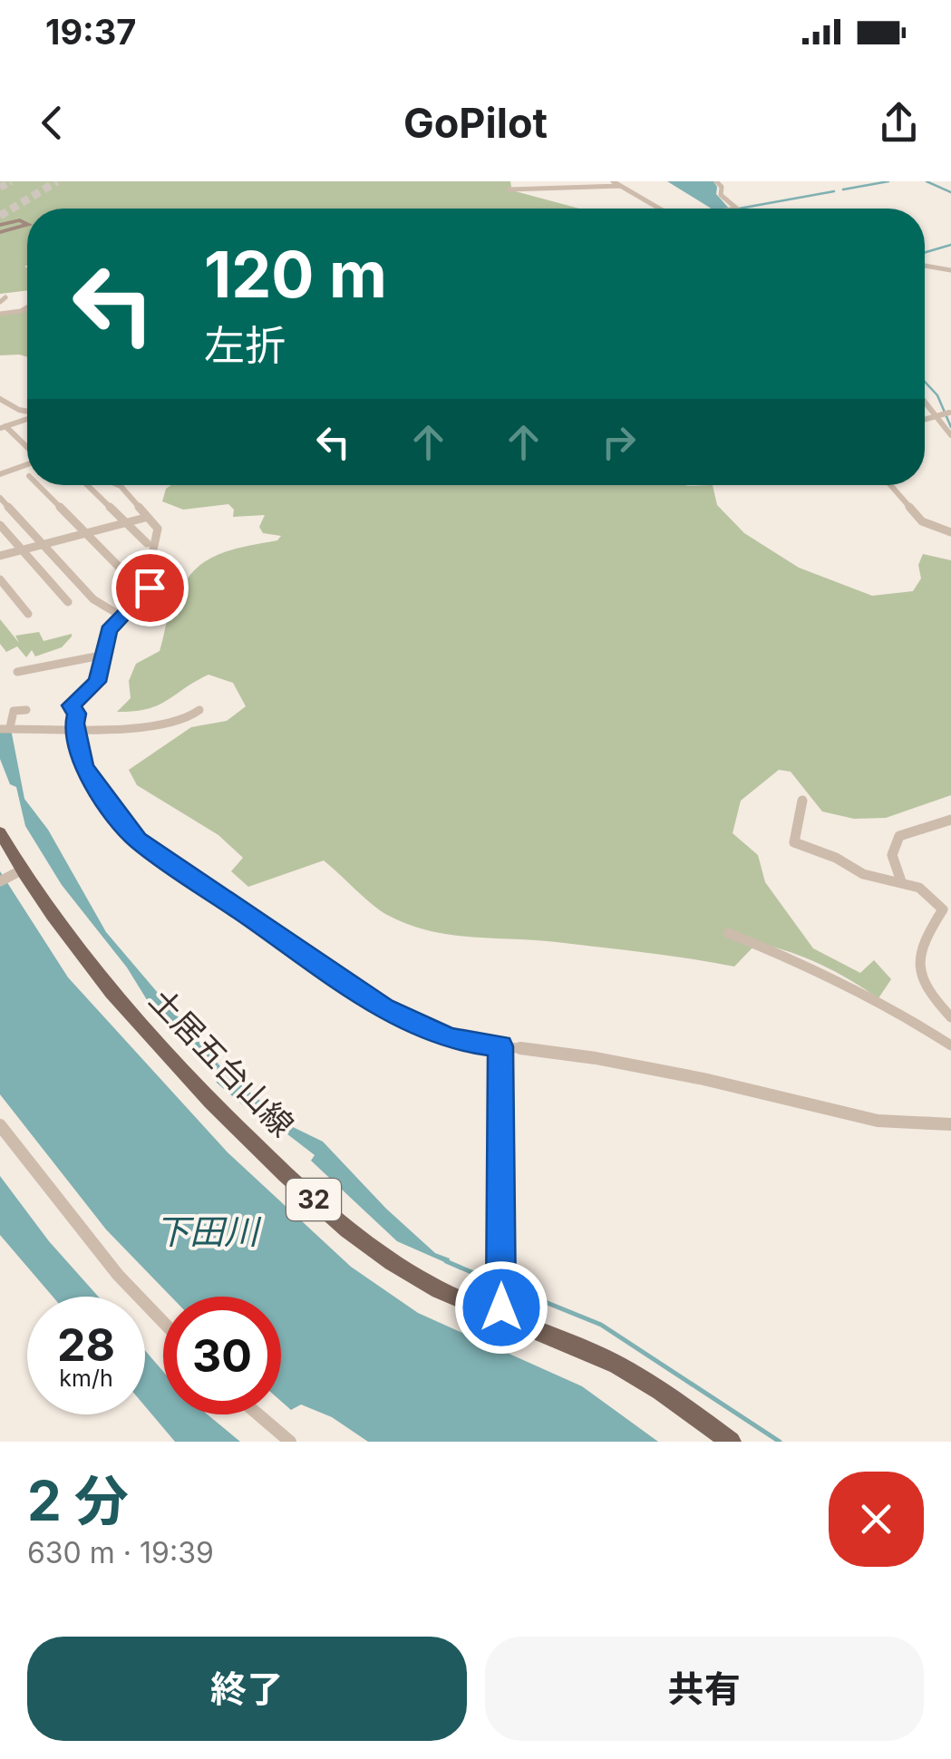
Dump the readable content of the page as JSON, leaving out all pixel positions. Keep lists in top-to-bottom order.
{
  "streets": {
    "main road": ["土居五台山線", "32"]
  },
  "water": ["下田川"],
  "page": {
    "status": "19:37",
    "header": "GoPilot",
    "turn": ["120 m", "左折"],
    "speed": "28 km/h",
    "limit": "30",
    "heading": ["2 分", "630 m · 19:39"],
    "buttons": ["終了", "共有"]
  }
}
